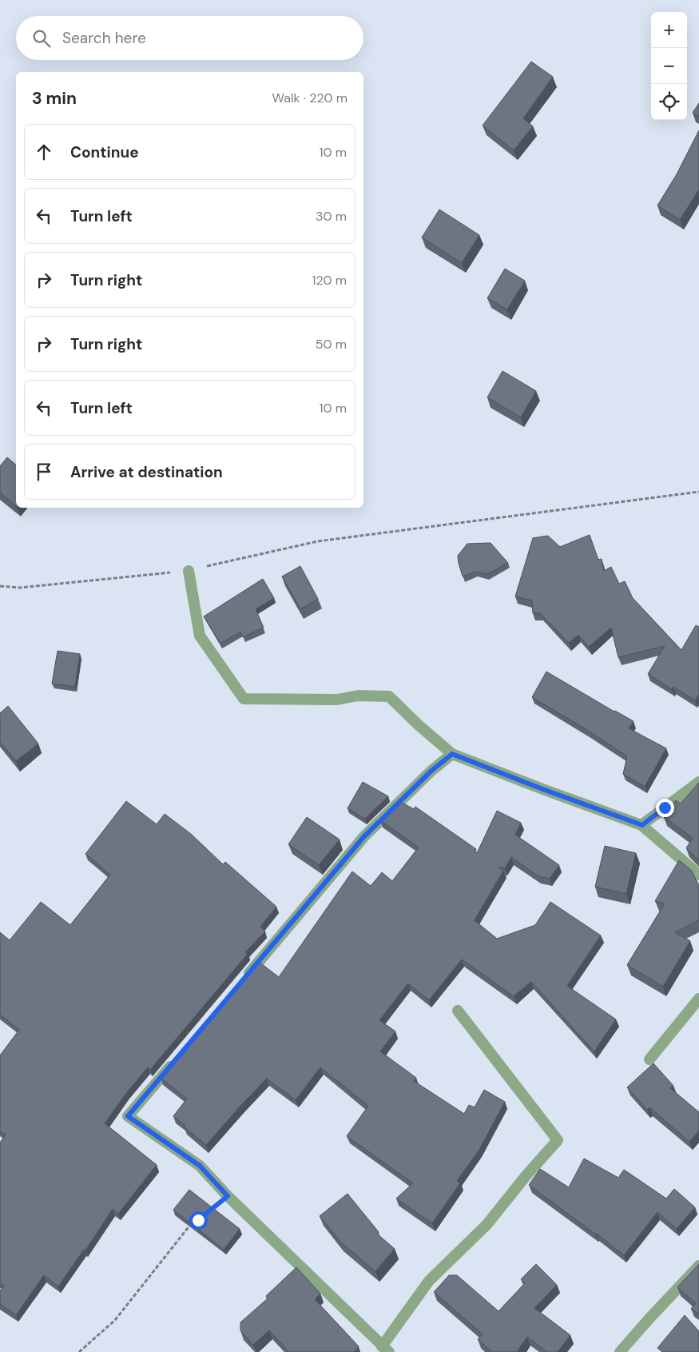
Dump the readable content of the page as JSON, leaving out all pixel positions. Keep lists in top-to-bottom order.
{
  "page": {
    "map_buttons": ["+", "−"],
    "search": "Search here",
    "heading": ["3 min", "Walk · 220 m"],
    "list": [
      ["Continue", "10 m"],
      ["Turn left", "30 m"],
      ["Turn right", "120 m"],
      ["Turn right", "50 m"],
      ["Turn left", "10 m"],
      "Arrive at destination"
    ]
  }
}
